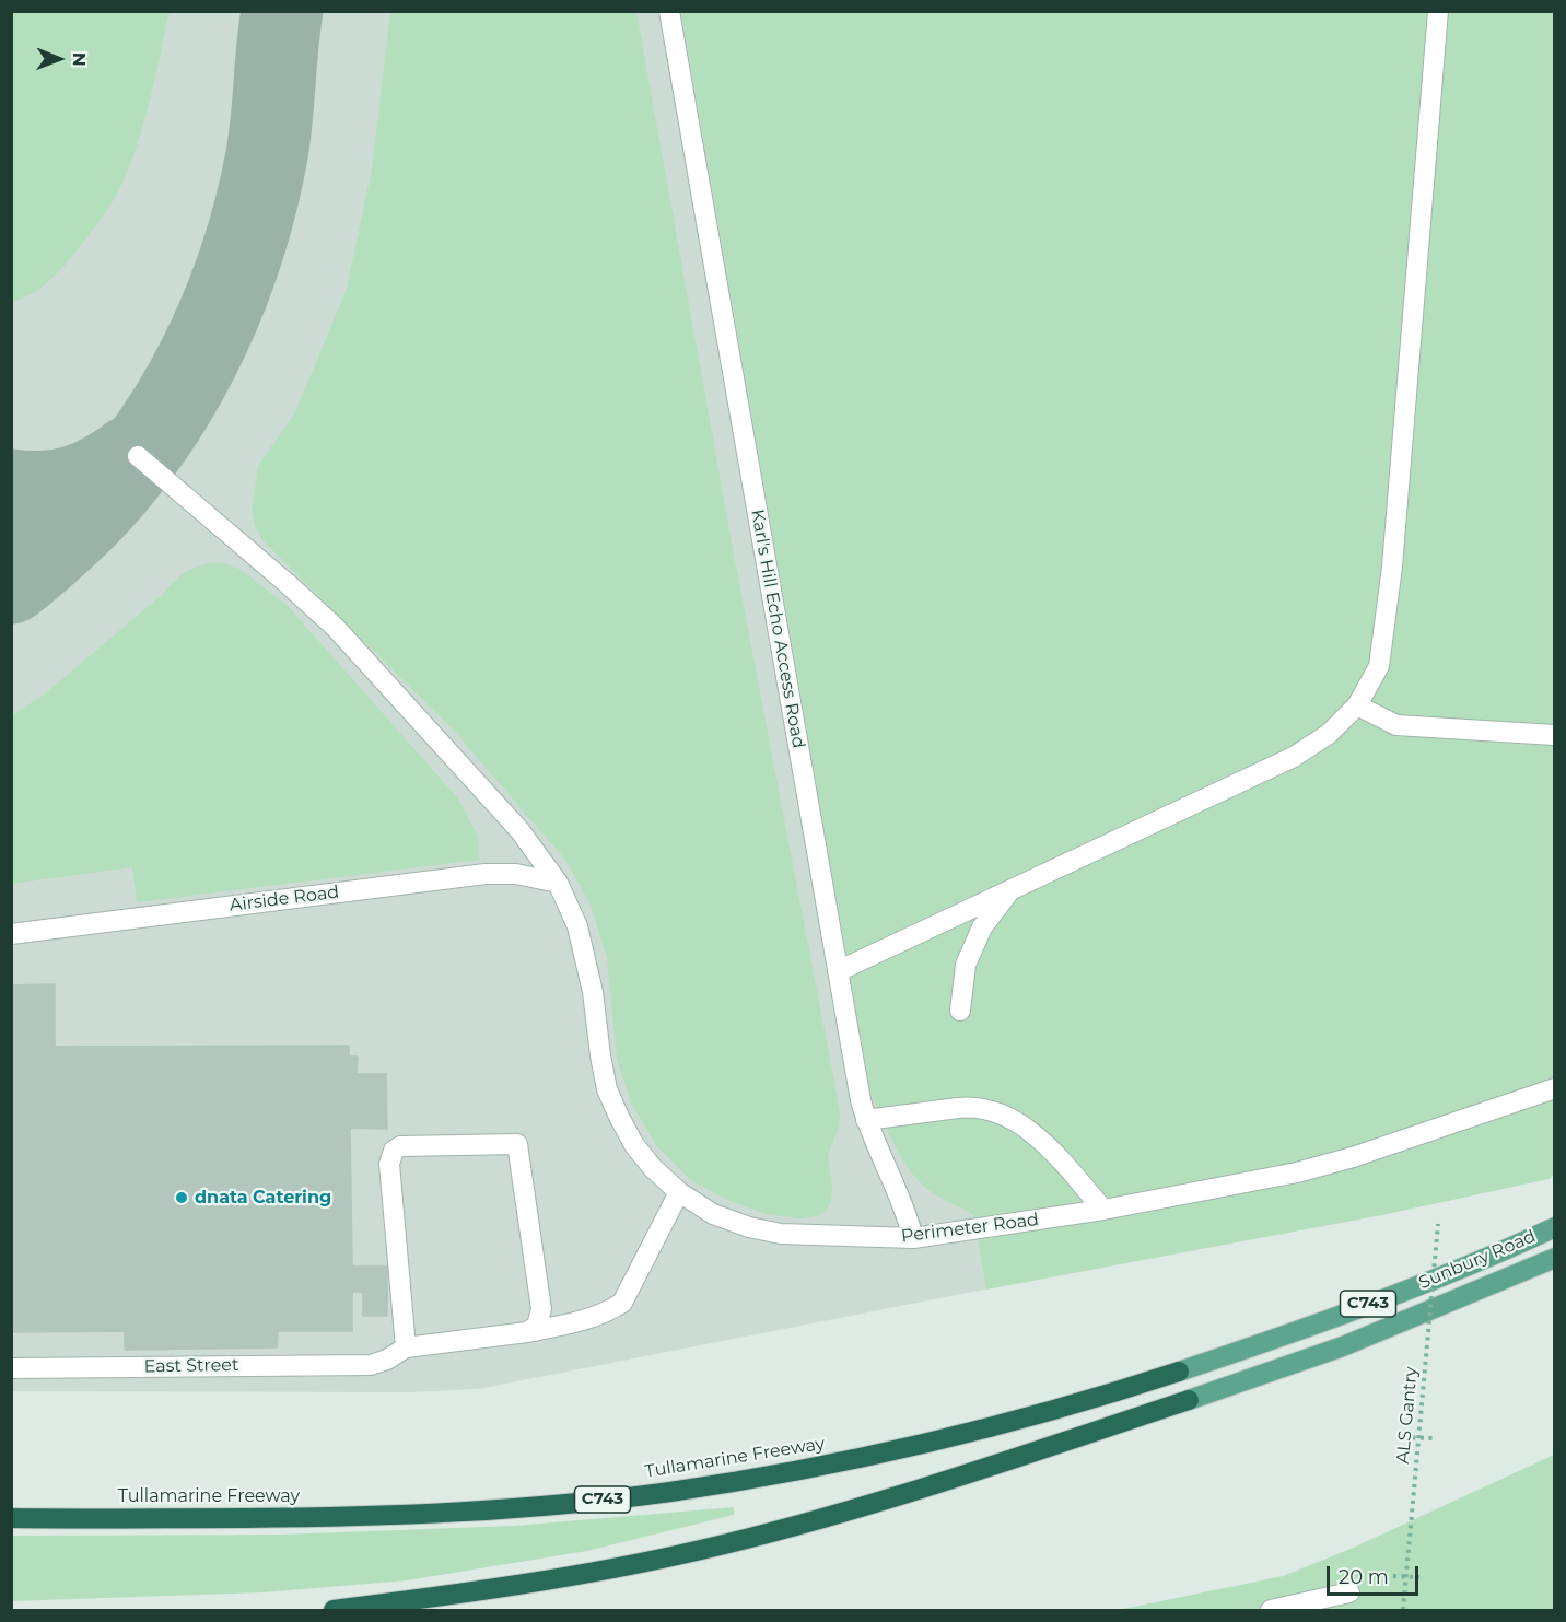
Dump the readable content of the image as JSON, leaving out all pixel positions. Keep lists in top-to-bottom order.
{
  "streets": {
    "highway": ["C743", "Tullamarine Freeway"],
    "main road": ["Sunbury Road"],
    "street": [
      "Karl's Hill Echo Access Road",
      "Airside Road",
      "Perimeter Road",
      "East Street"
    ],
    "path": ["ALS Gantry"]
  },
  "crossings": [
    ["Karl's Hill Echo Access Road", "Perimeter Road"],
    ["Airside Road", "Perimeter Road"],
    ["Sunbury Road", "C743"],
    ["Sunbury Road", "Tullamarine Freeway"]
  ],
  "places": ["dnata Catering"],
  "scale_bar": "20 m",
  "north": "right"
}
